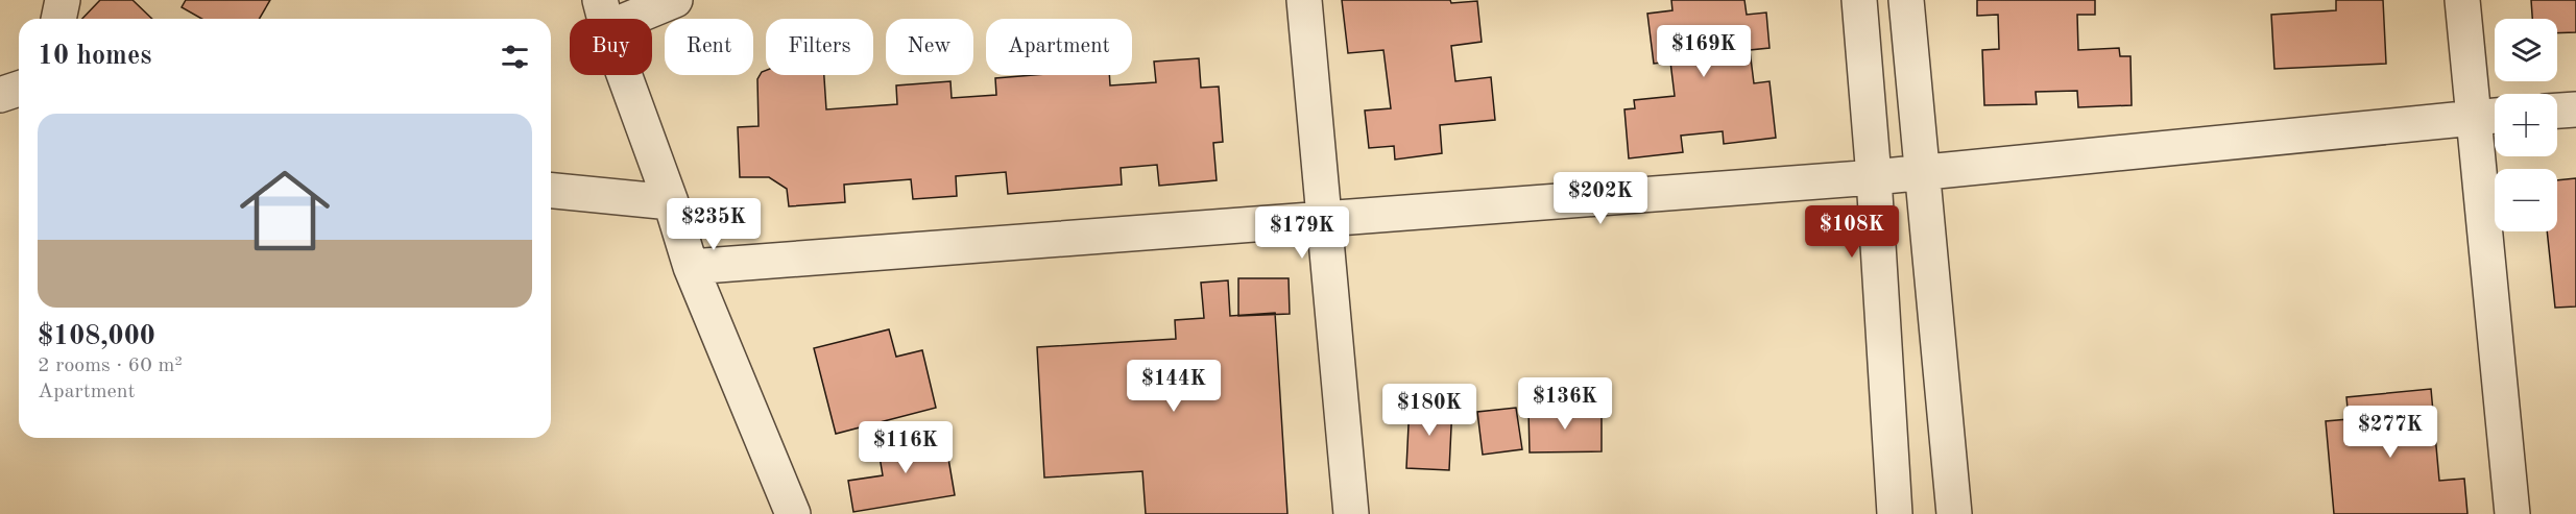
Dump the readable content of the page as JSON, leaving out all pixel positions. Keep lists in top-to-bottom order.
{
  "page": {
    "map_buttons": ["+", "−"],
    "chip": [
      "Buy",
      "Rent",
      "Filters",
      "New",
      "Apartment"
    ],
    "heading": "10 homes",
    "price": [
      "$169K",
      "$202K",
      "$235K",
      "$108K",
      "$179K",
      "$144K",
      "$136K",
      "$180K",
      "$277K",
      "$116K"
    ],
    "list": [
      {
        "name": "$108,000",
        "note": "2 rooms · 60 m² · Apartment"
      }
    ]
  }
}
